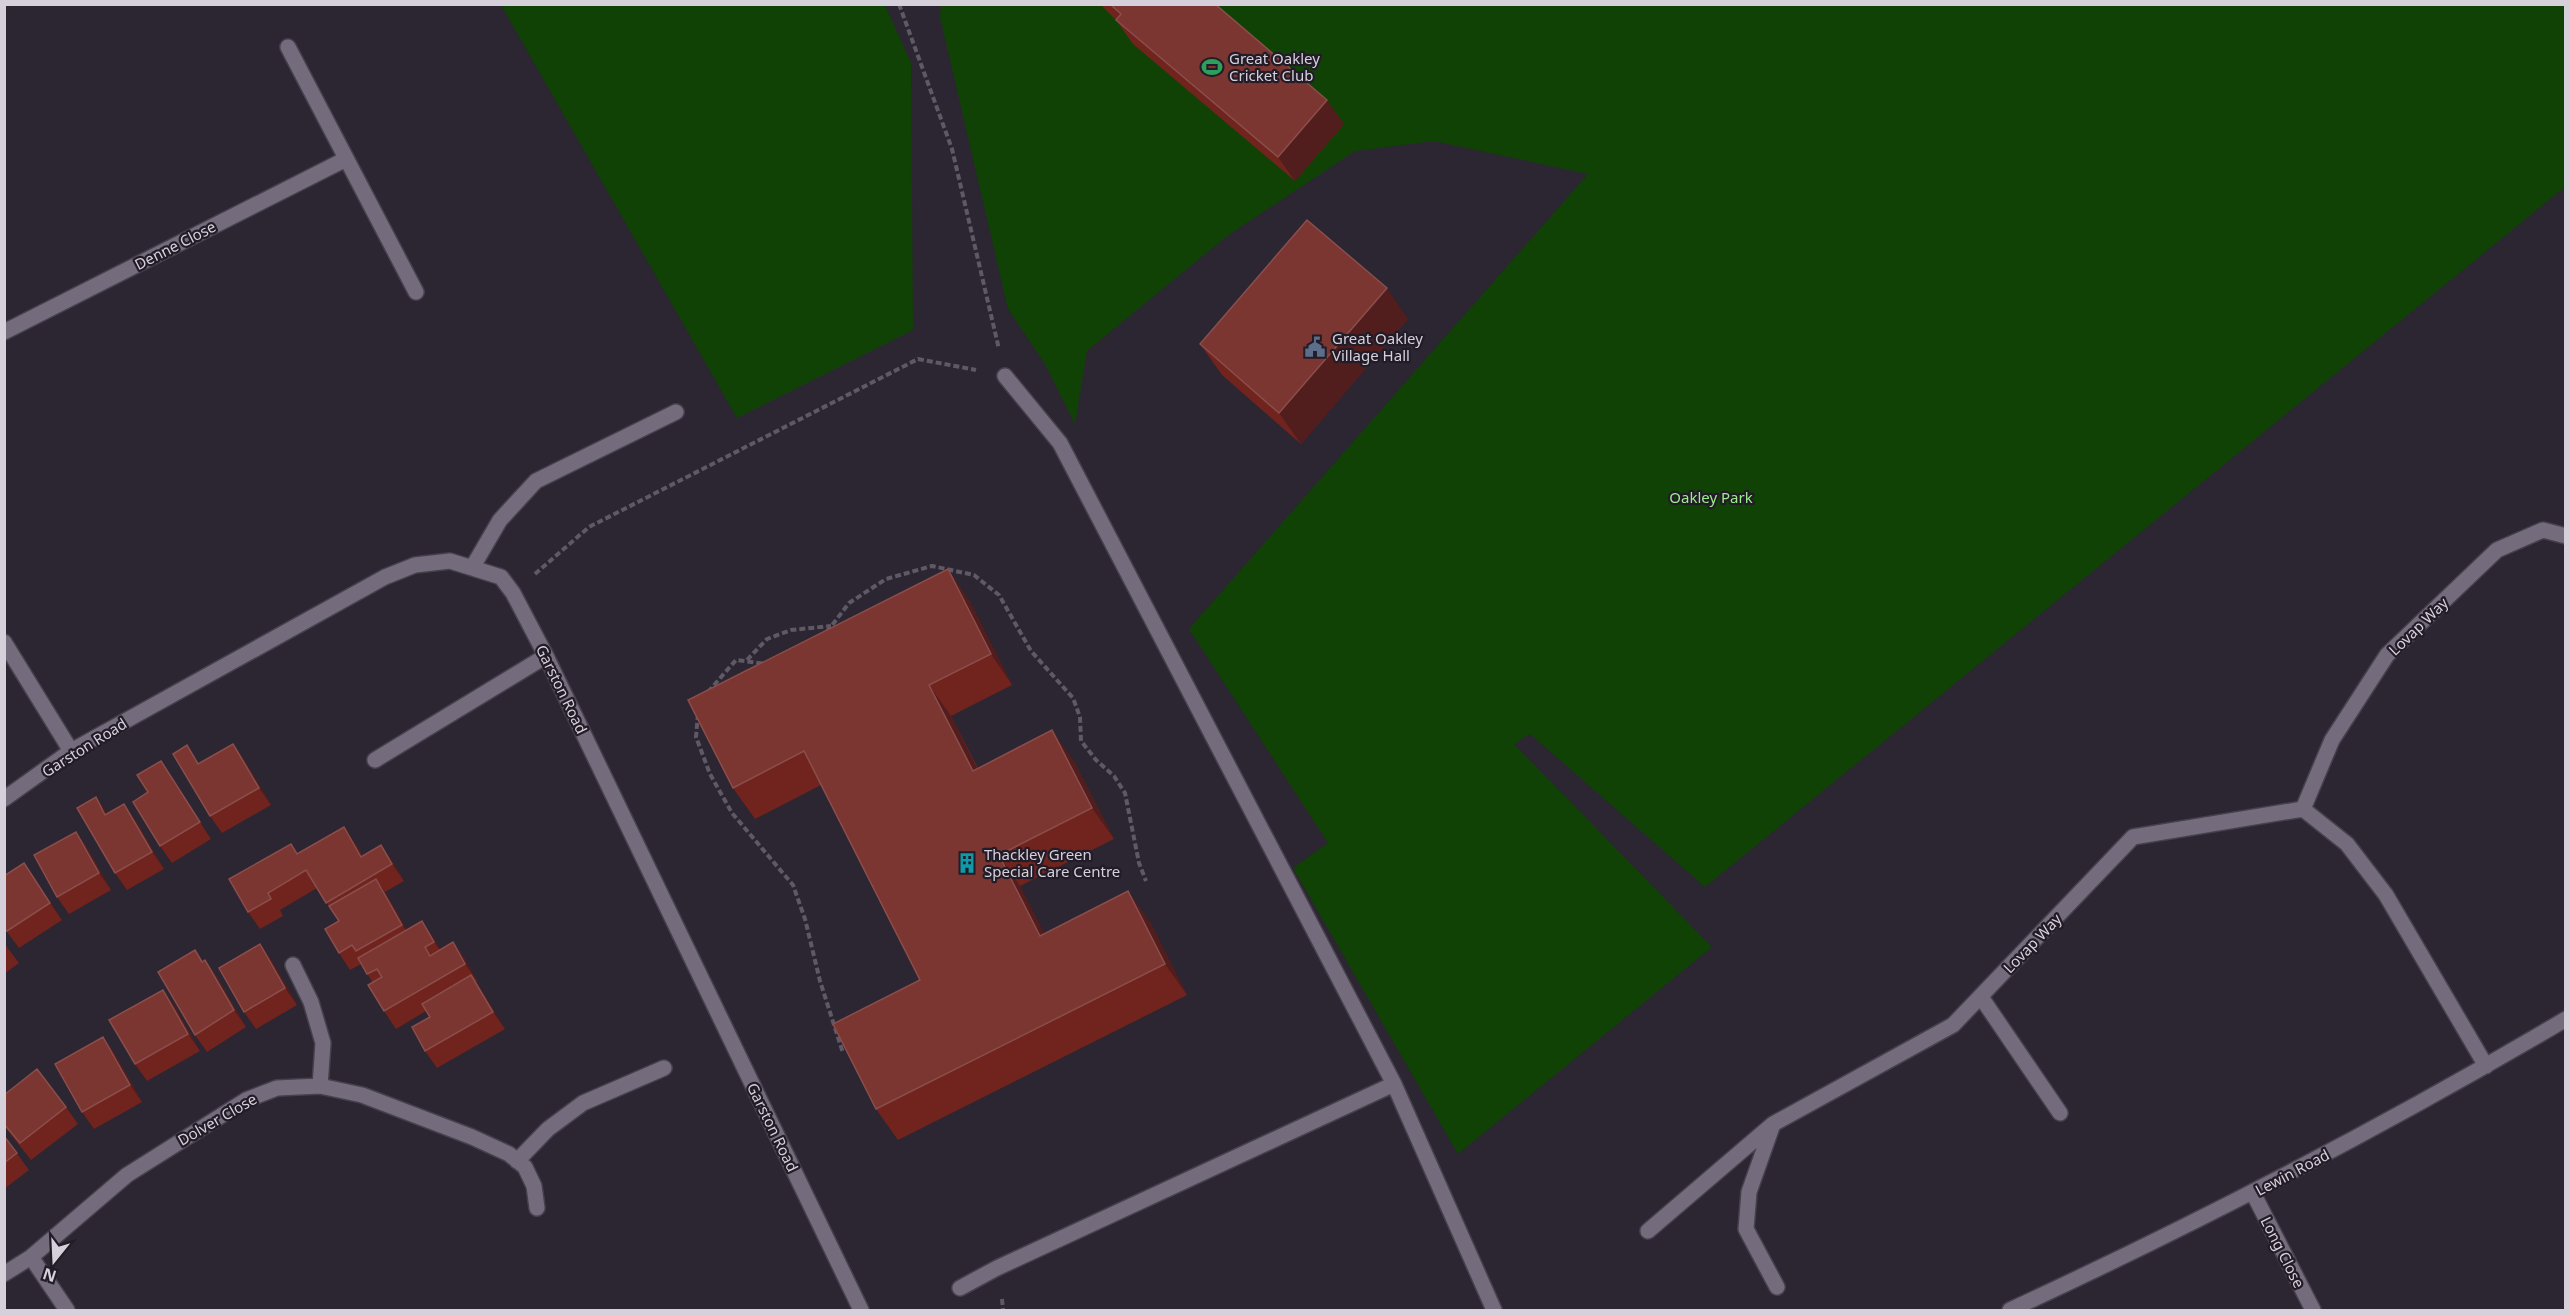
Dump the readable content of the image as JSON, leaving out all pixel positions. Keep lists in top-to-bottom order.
{
  "streets": {
    "street": [
      "Denne Close",
      "Lovap Way",
      "Garston Road",
      "Dolver Close",
      "Lewin Road",
      "Long Close"
    ]
  },
  "crossings": [
    ["Lewin Road", "Long Close"]
  ],
  "parks": ["Oakley Park"],
  "places": {
    "sports": ["Great Oakley Cricket Club"],
    "public building": ["Great Oakley Village Hall"],
    "building": ["Thackley Green Special Care Centre"]
  },
  "north": "bottom"
}
